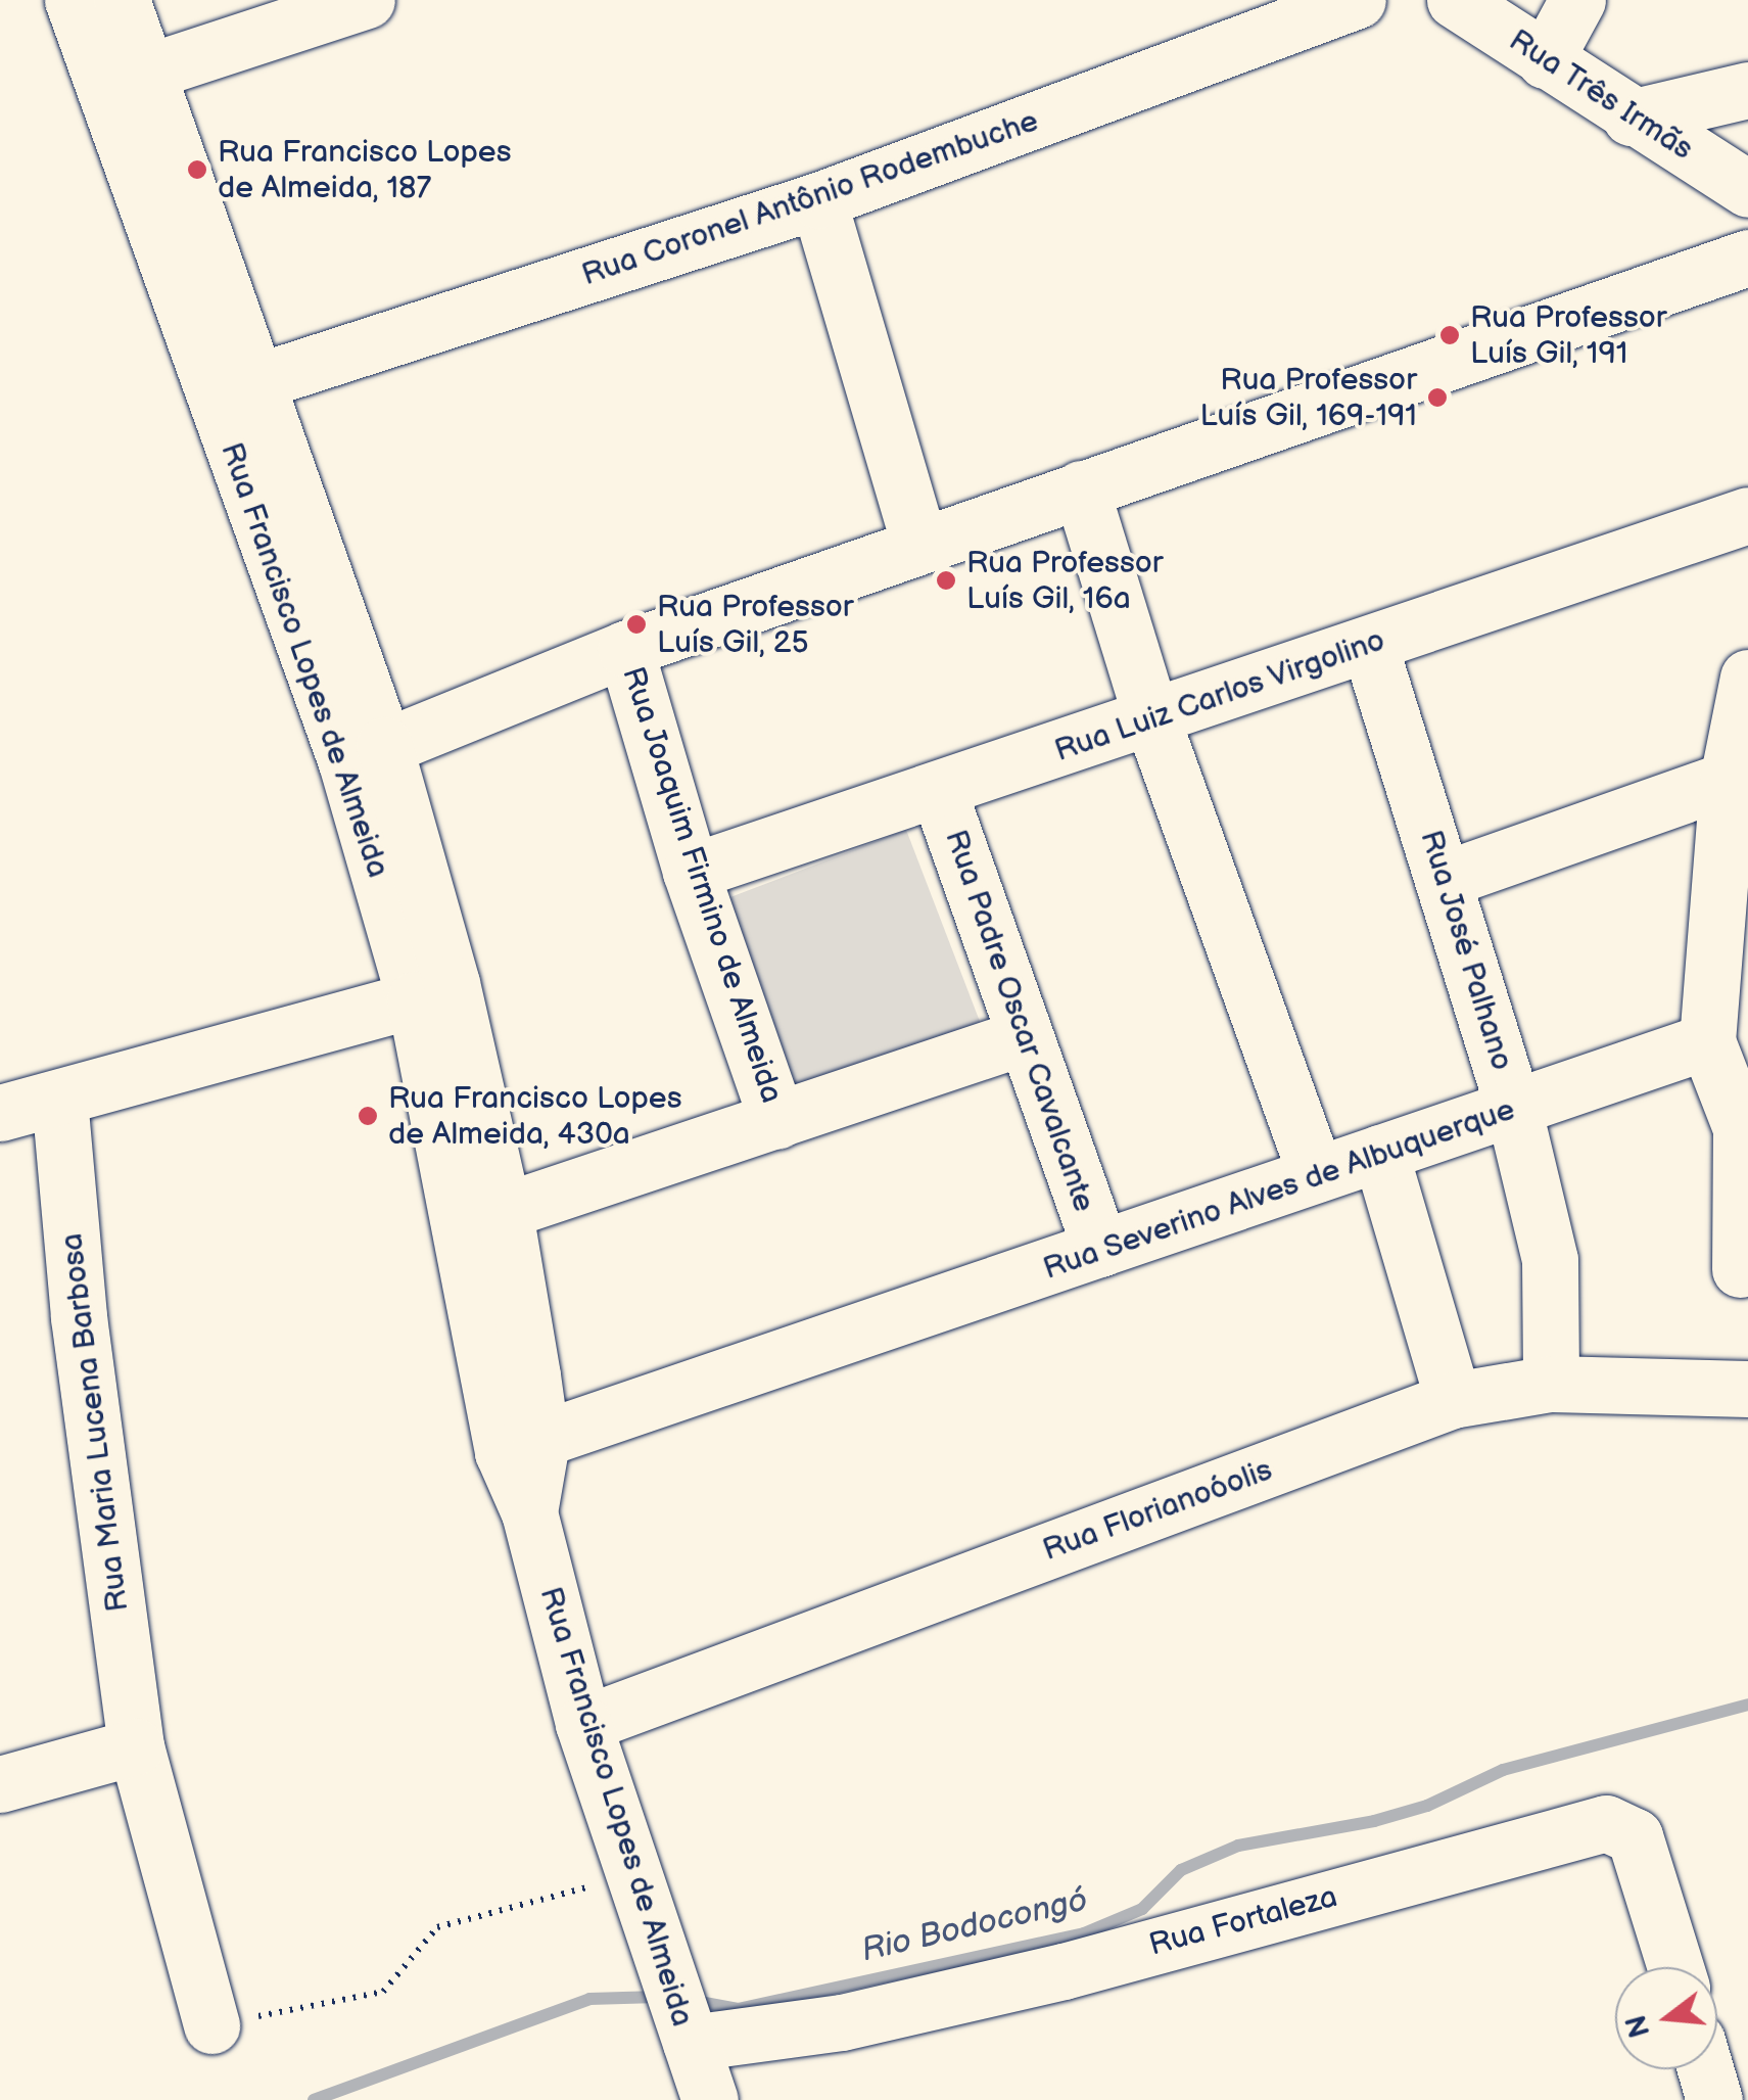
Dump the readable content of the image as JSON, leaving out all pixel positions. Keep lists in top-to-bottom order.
{
  "streets": {
    "street": [
      "Rua Três Irmãs",
      "Rua Coronel Antônio Rodembuche",
      "Rua Francisco Lopes de Almeida",
      "Rua Luiz Carlos Virgolino",
      "Rua Joaquim Firmino de Almeida",
      "Rua José Palhano",
      "Rua Padre Oscar Cavalcante",
      "Rua Severino Alves de Albuquerque",
      "Rua Maria Lucena Barbosa",
      "Rua Florianoóolis",
      "Rua Fortaleza"
    ]
  },
  "crossings": [
    ["Rua Coronel Antônio Rodembuche", "Rua Francisco Lopes de Almeida"],
    ["Rua Francisco Lopes de Almeida", "Rua Severino Alves de Albuquerque"],
    ["Rua Francisco Lopes de Almeida", "Rua Florianoóolis"],
    ["Rua Francisco Lopes de Almeida", "Rua Fortaleza"],
    ["Rua Luiz Carlos Virgolino", "Rua Joaquim Firmino de Almeida"],
    ["Rua Luiz Carlos Virgolino", "Rua José Palhano"],
    ["Rua Luiz Carlos Virgolino", "Rua Padre Oscar Cavalcante"],
    ["Rua José Palhano", "Rua Severino Alves de Albuquerque"],
    ["Rua José Palhano", "Rua Florianoóolis"],
    ["Rua Padre Oscar Cavalcante", "Rua Severino Alves de Albuquerque"]
  ],
  "water": ["Rio Bodocongó"],
  "places": [
    "Rua Francisco Lopes de Almeida, 187",
    "Rua Professor Luís Gil, 191",
    "Rua Professor Luís Gil, 169-191",
    "Rua Professor Luís Gil, 16a",
    "Rua Professor Luís Gil, 25",
    "Rua Francisco Lopes de Almeida, 430a"
  ],
  "north": "left"
}
